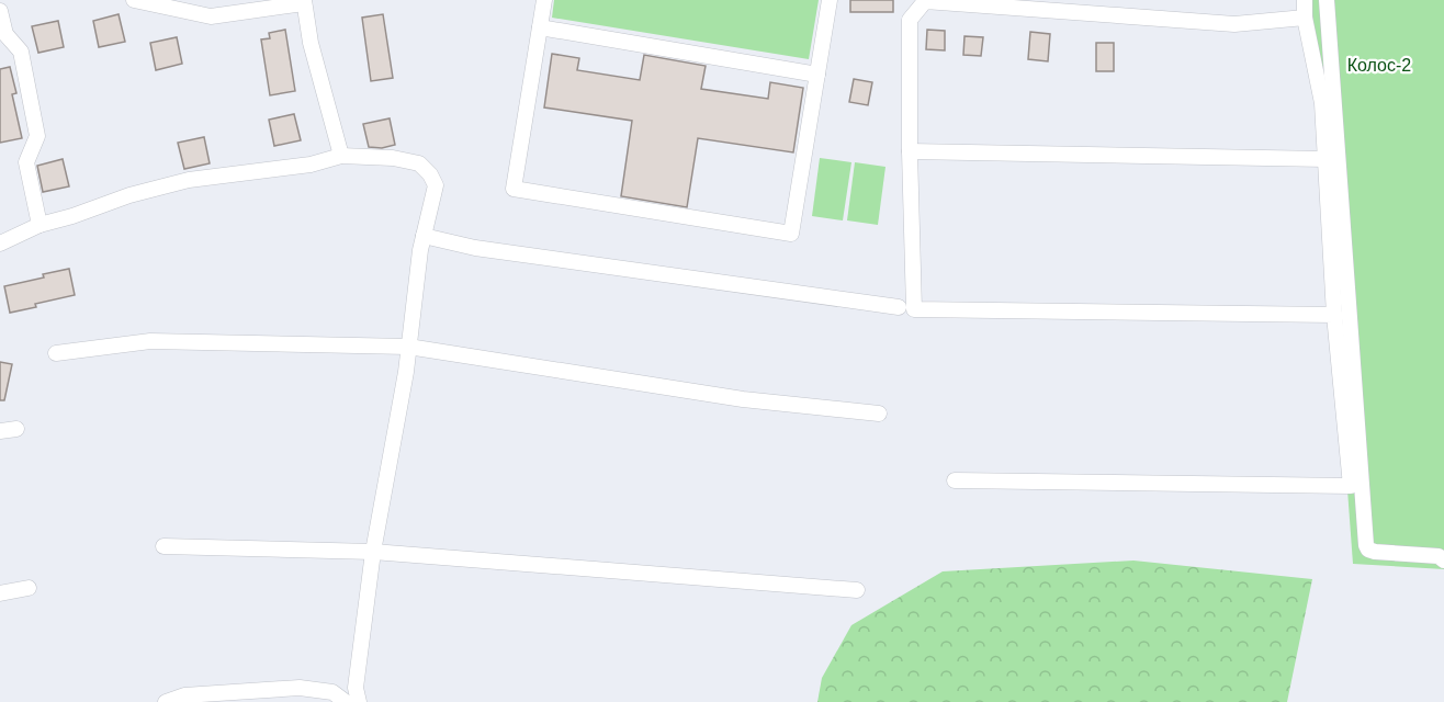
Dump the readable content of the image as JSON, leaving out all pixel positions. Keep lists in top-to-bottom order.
{
  "parks": ["Колос-2"]
}
